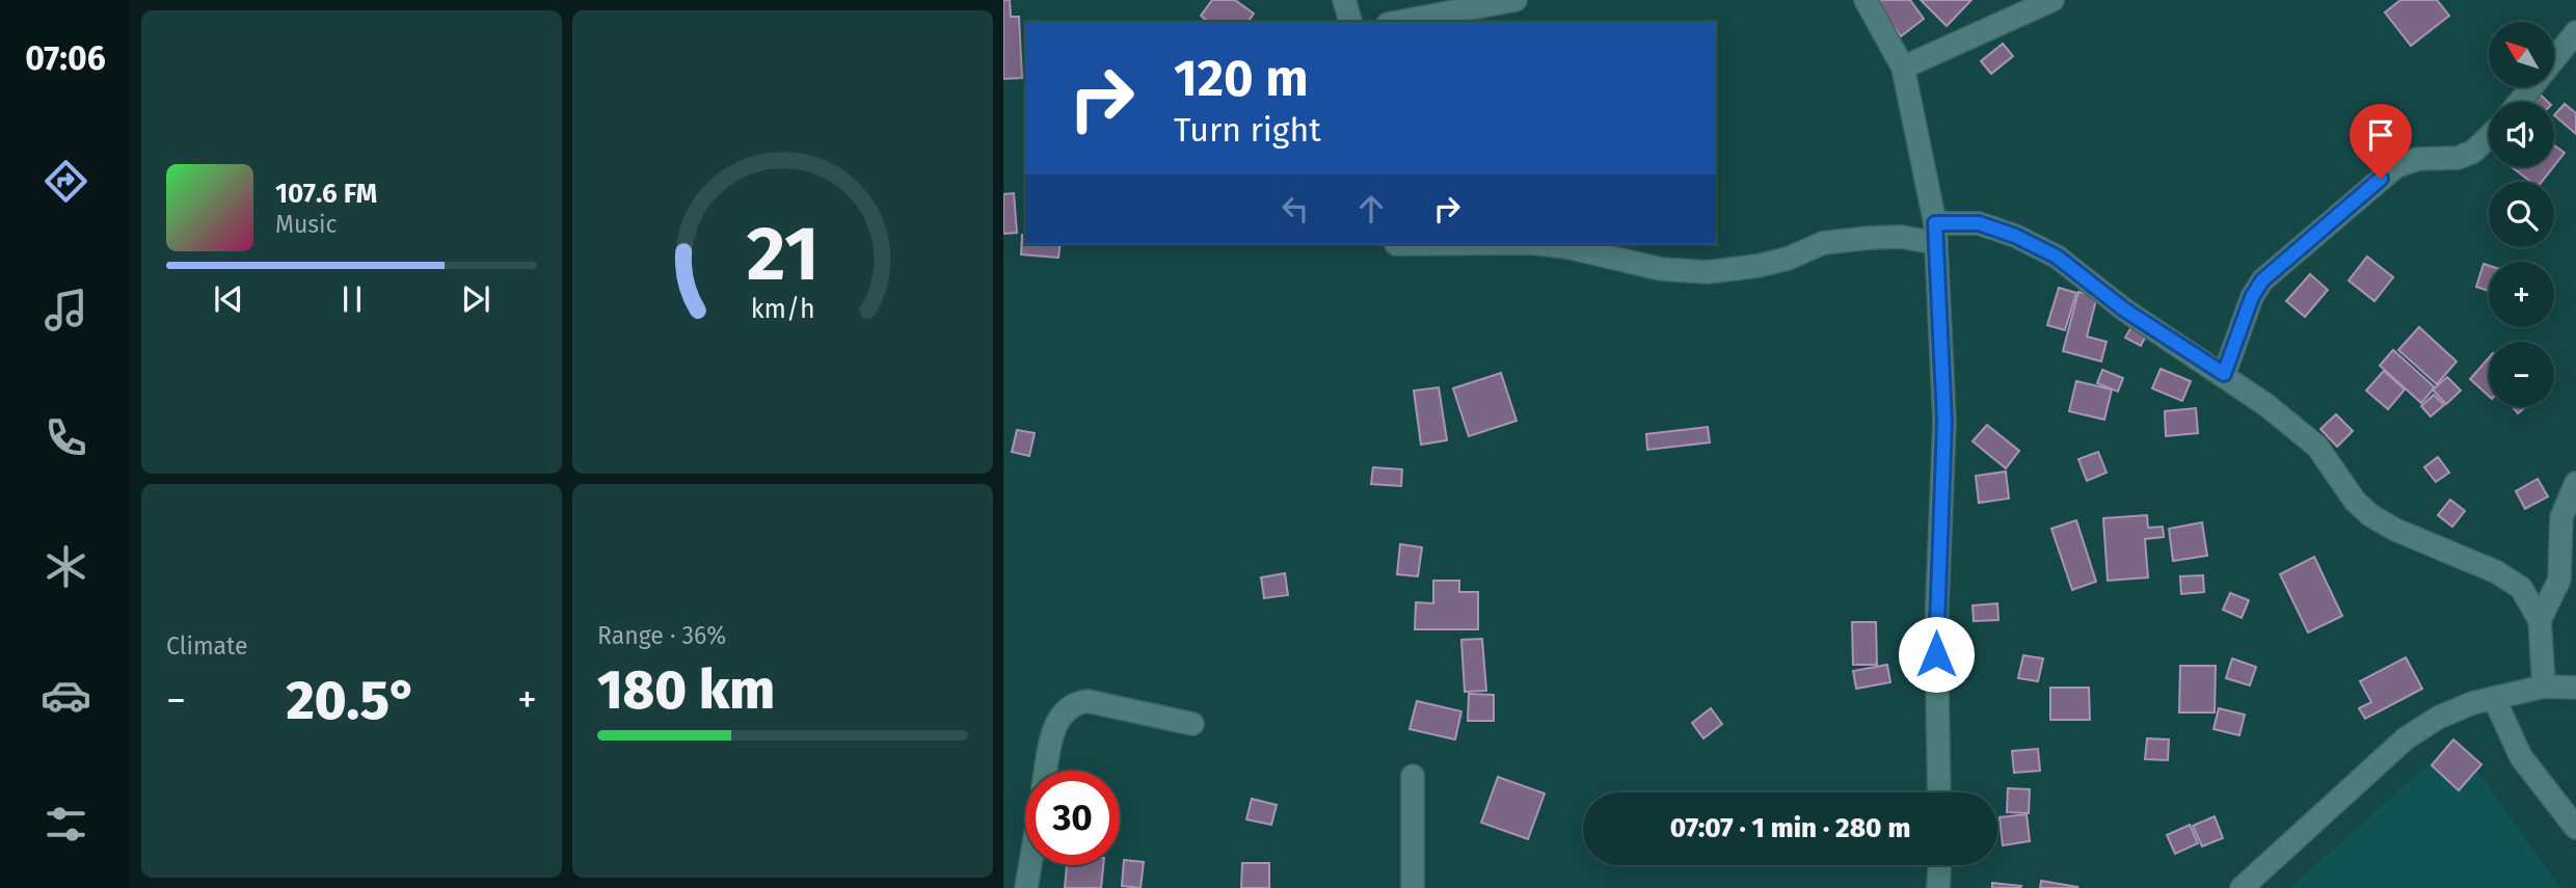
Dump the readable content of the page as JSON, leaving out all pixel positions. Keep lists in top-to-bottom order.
{
  "north": "top left",
  "page": {
    "tabs": "07:06",
    "map_buttons": ["+", "−"],
    "turn": ["120 m", "Turn right"],
    "song": ["107.6 FM", "Music"],
    "tile": [
      "Climate",
      ["Range · 36%", "180 km"]
    ],
    "heat": ["−", "20.5°", "+"],
    "limit": "30",
    "trip": "07:07 · 1 min · 280 m",
    "gauge": ["21", "km/h"]
  }
}
